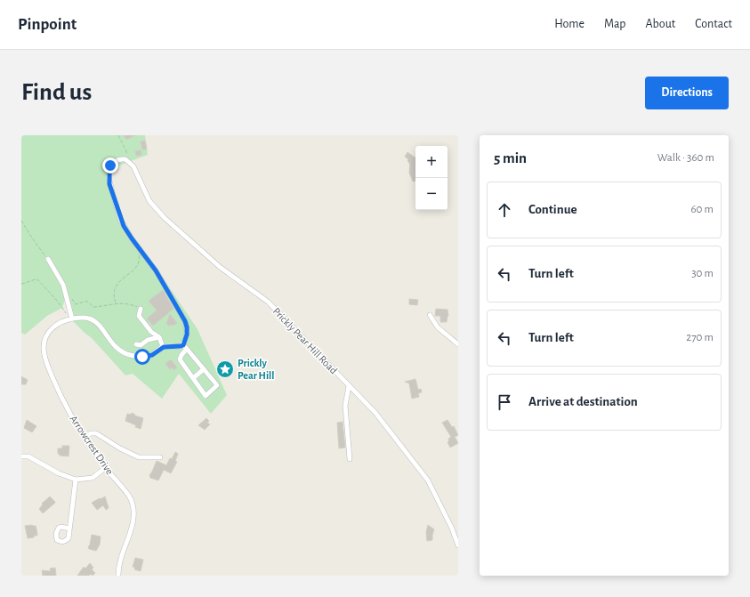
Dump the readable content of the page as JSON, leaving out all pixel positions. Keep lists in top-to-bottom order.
{
  "streets": {
    "street": ["Prickly Pear Hill Road", "Arrowcrest Drive"]
  },
  "places": {
    "place": ["Prickly Pear Hill"]
  },
  "page": {
    "header": "Pinpoint",
    "nav": [
      "Home",
      "Map",
      "About",
      "Contact"
    ],
    "buttons": "Directions",
    "title": "Find us",
    "heading": ["5 min", "Walk · 360 m"],
    "map_buttons": ["+", "−"],
    "list": [
      ["Continue", "60 m"],
      ["Turn left", "30 m"],
      ["Turn left", "270 m"],
      "Arrive at destination"
    ]
  }
}
